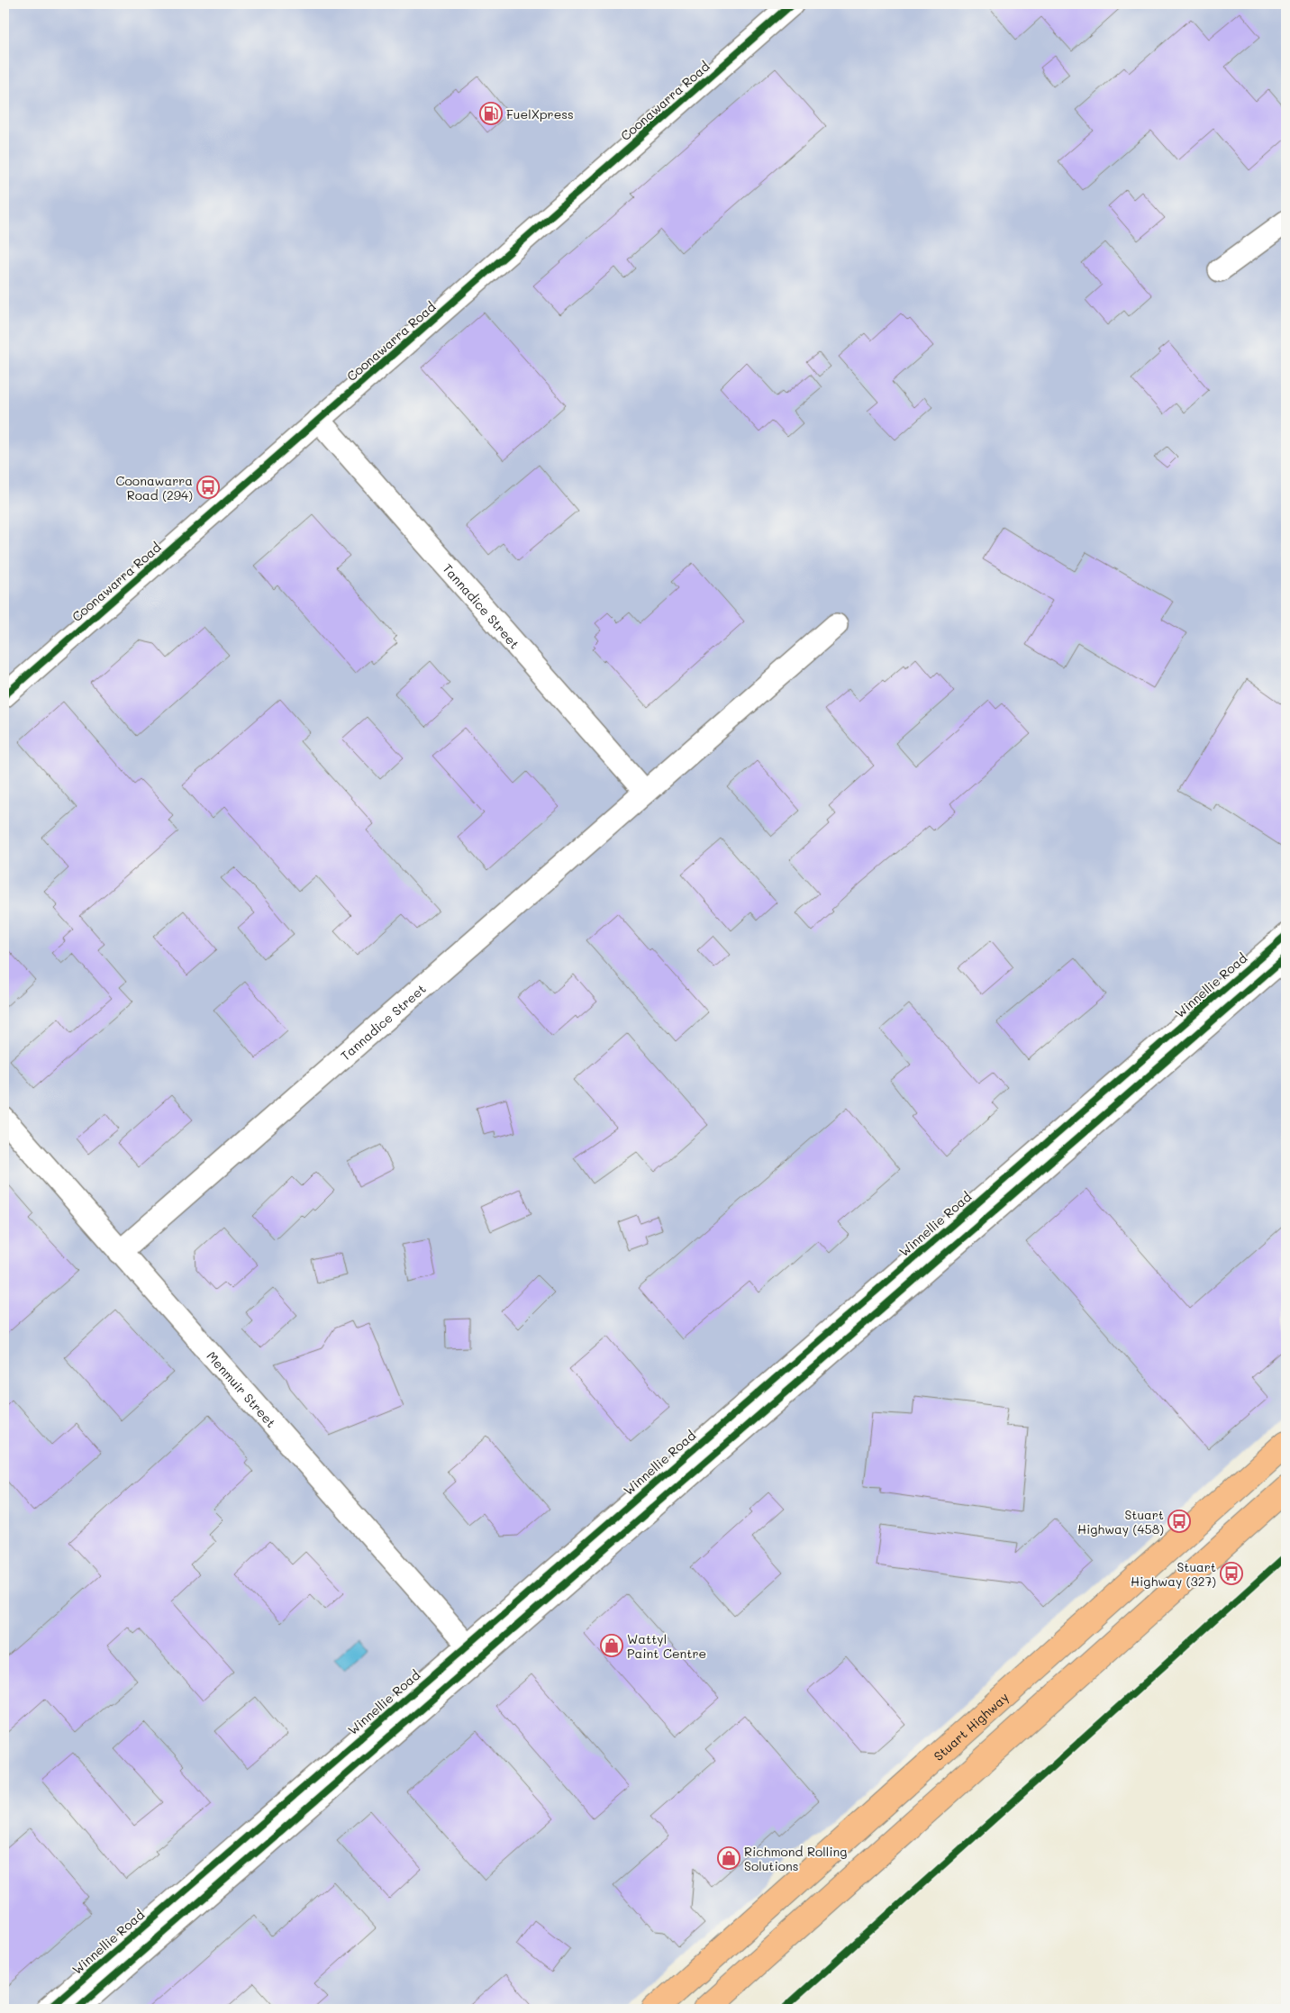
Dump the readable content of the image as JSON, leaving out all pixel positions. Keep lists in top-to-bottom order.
{
  "streets": {
    "highway": ["Stuart Highway"],
    "street": [
      "Coonawarra Road",
      "Tannadice Street",
      "Winnellie Road",
      "Menmuir Street"
    ]
  },
  "crossings": [
    ["Coonawarra Road", "Tannadice Street"],
    ["Tannadice Street", "Menmuir Street"],
    ["Winnellie Road", "Menmuir Street"]
  ],
  "places": {
    "fuel station": ["FuelXpress"],
    "bus stop": ["Coonawarra Road (294)", "Stuart Highway (458)", "Stuart Highway (327)"],
    "shop": ["Wattyl Paint Centre", "Richmond Rolling Solutions"]
  }
}
